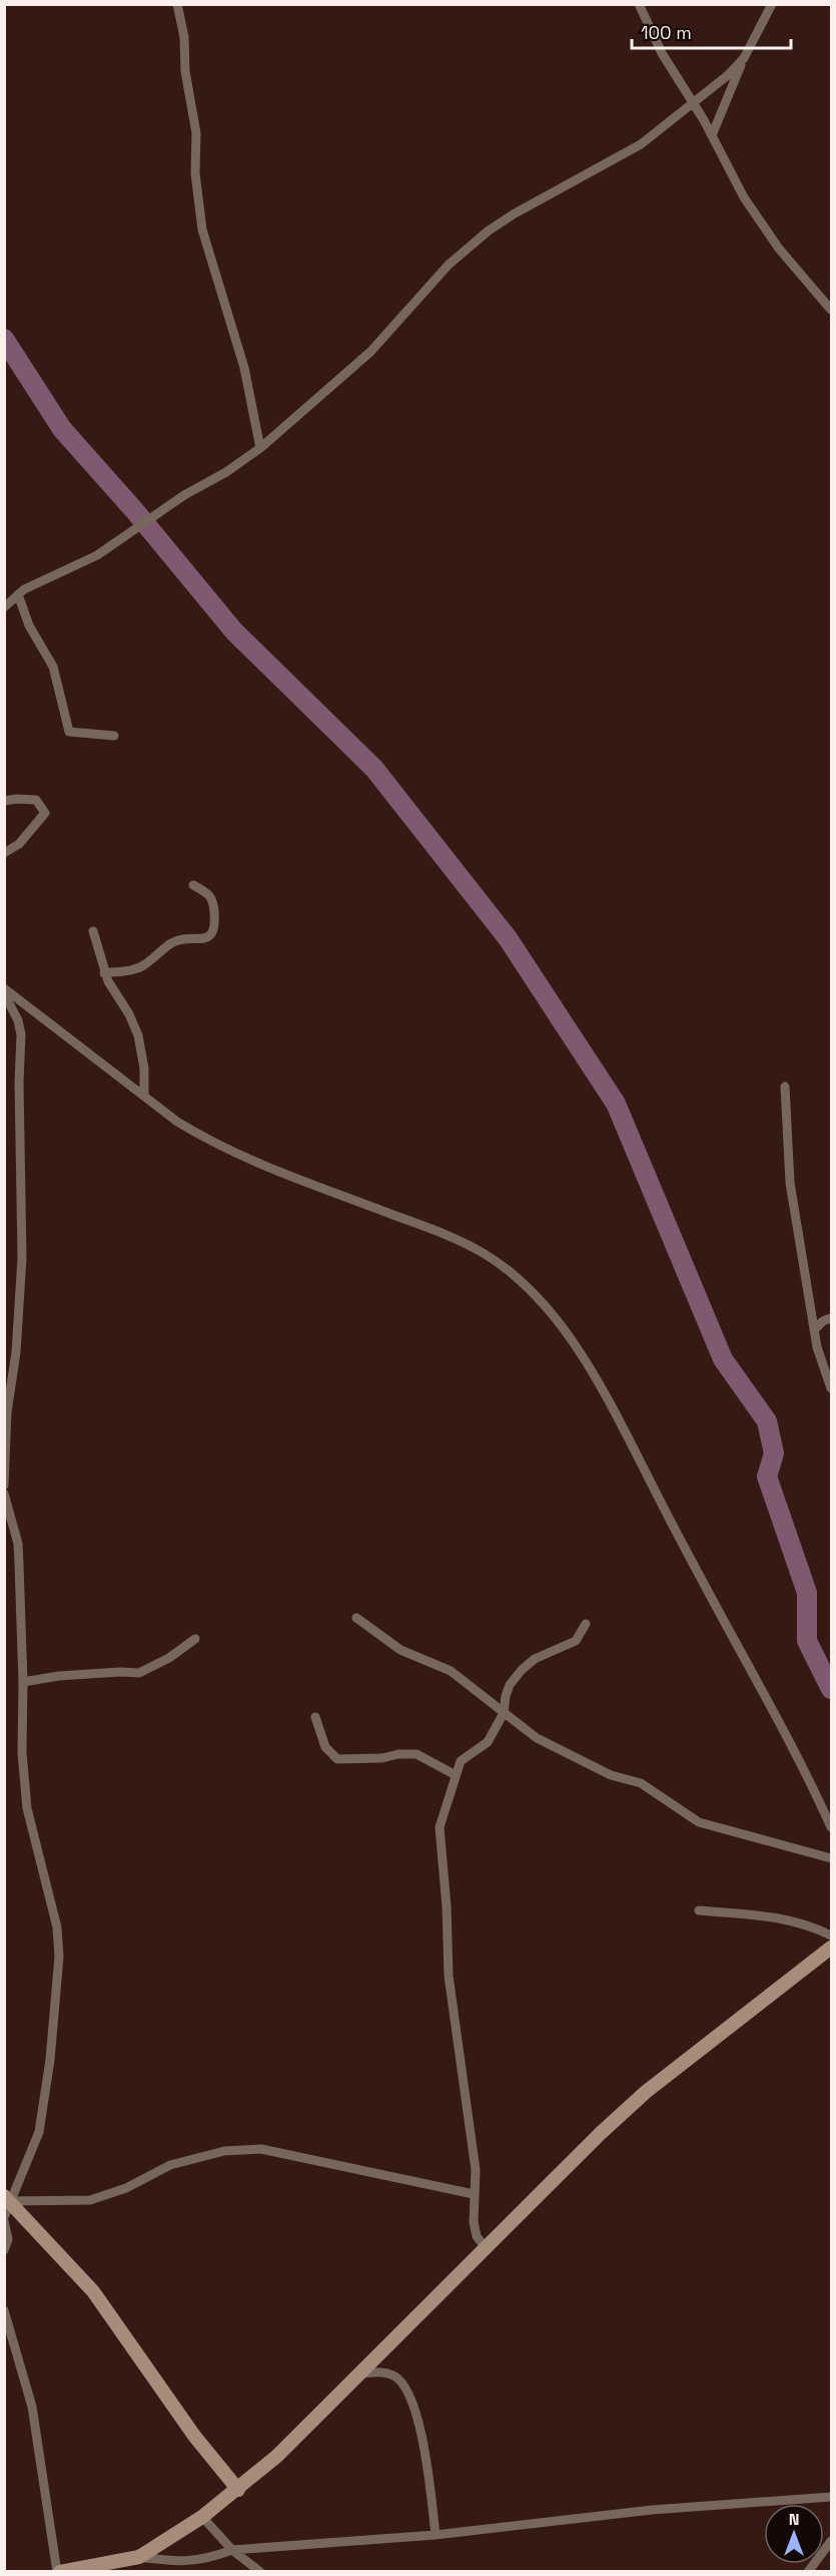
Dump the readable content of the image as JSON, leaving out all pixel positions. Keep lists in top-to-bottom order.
{
  "scale_bar": "100 m",
  "north": "top"
}
